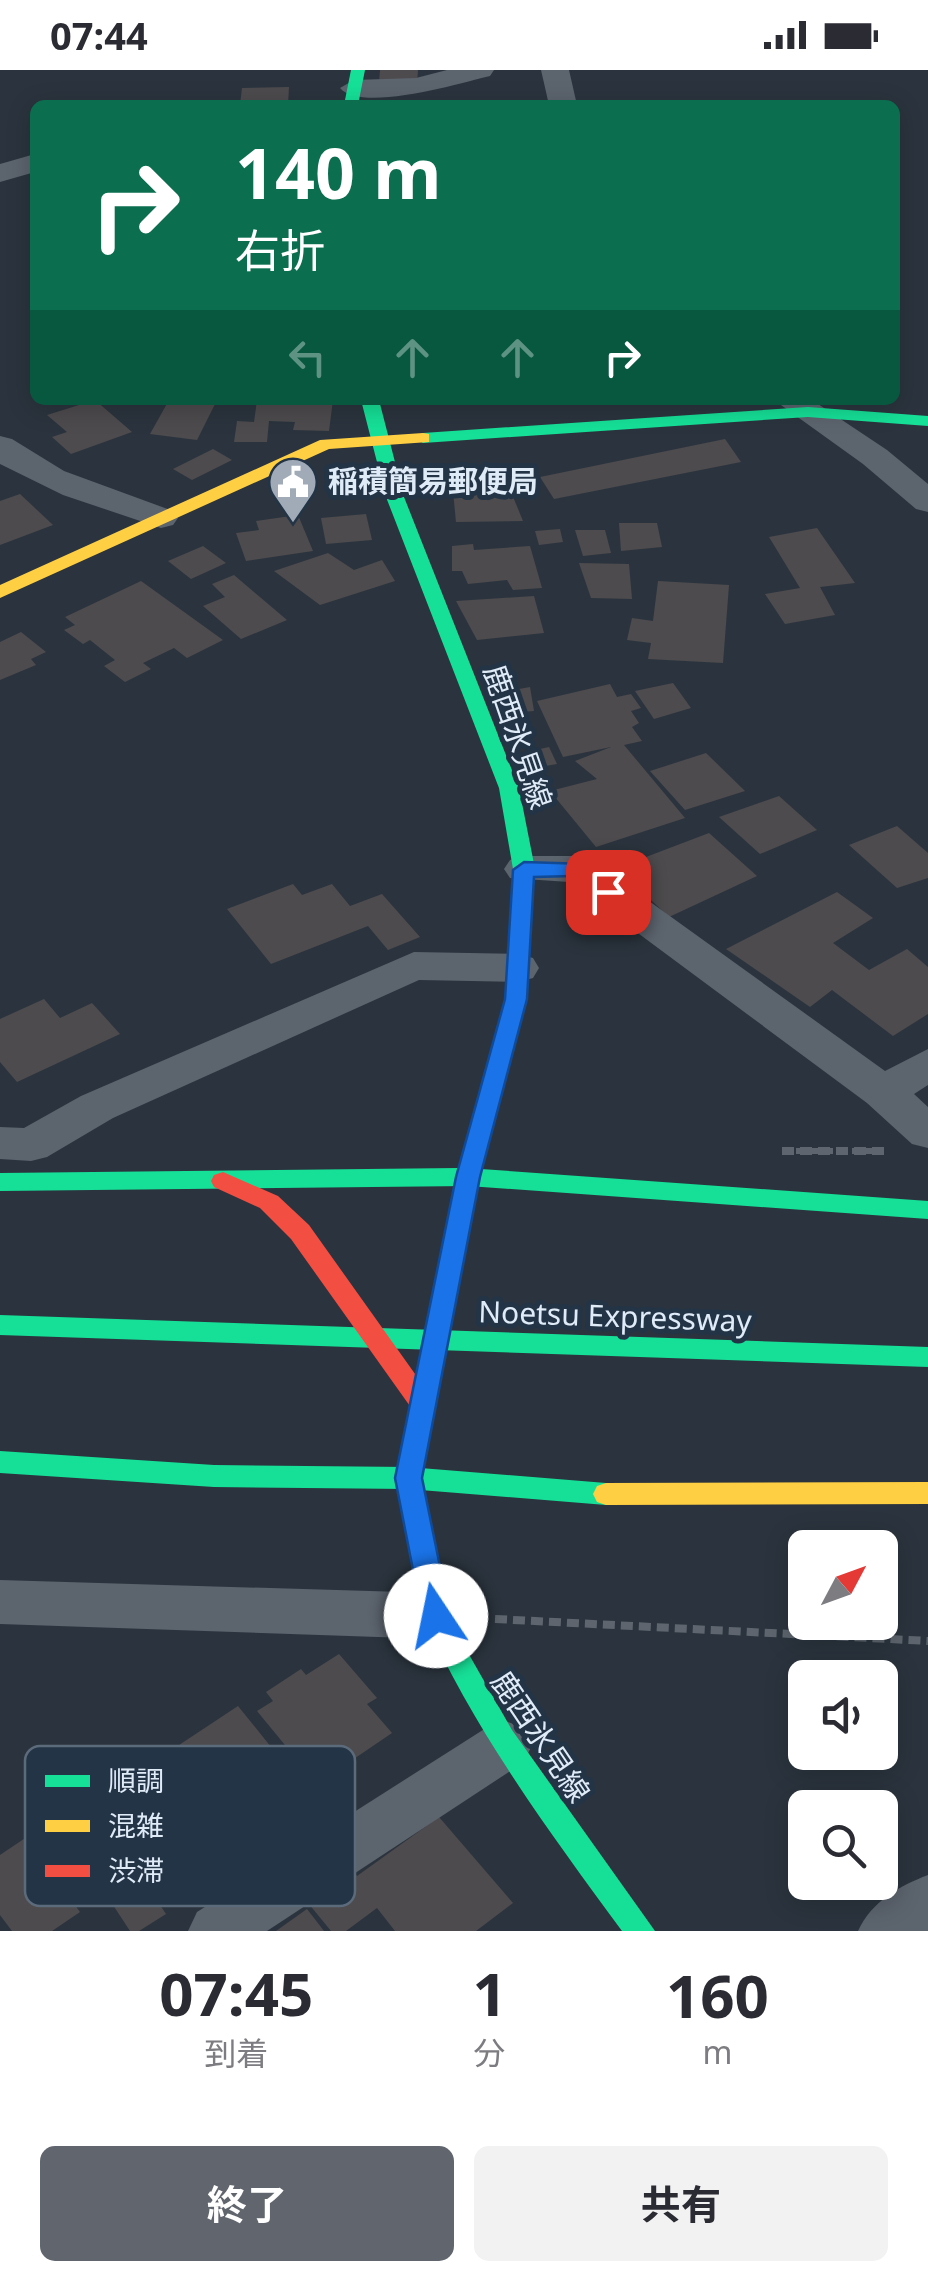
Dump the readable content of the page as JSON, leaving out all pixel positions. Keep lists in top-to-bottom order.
{
  "streets": {
    "main road": ["鹿西氷見線", "Noetsu Expressway"]
  },
  "places": {
    "public building": ["稲積簡易郵便局"]
  },
  "legend": ["順調", "混雑", "渋滞"],
  "north": "top right",
  "page": {
    "status": "07:44",
    "turn": ["140 m", "右折"],
    "eta": [
      "07:45",
      "到着",
      "1",
      "分",
      "160",
      "m"
    ],
    "buttons": ["終了", "共有"]
  }
}
